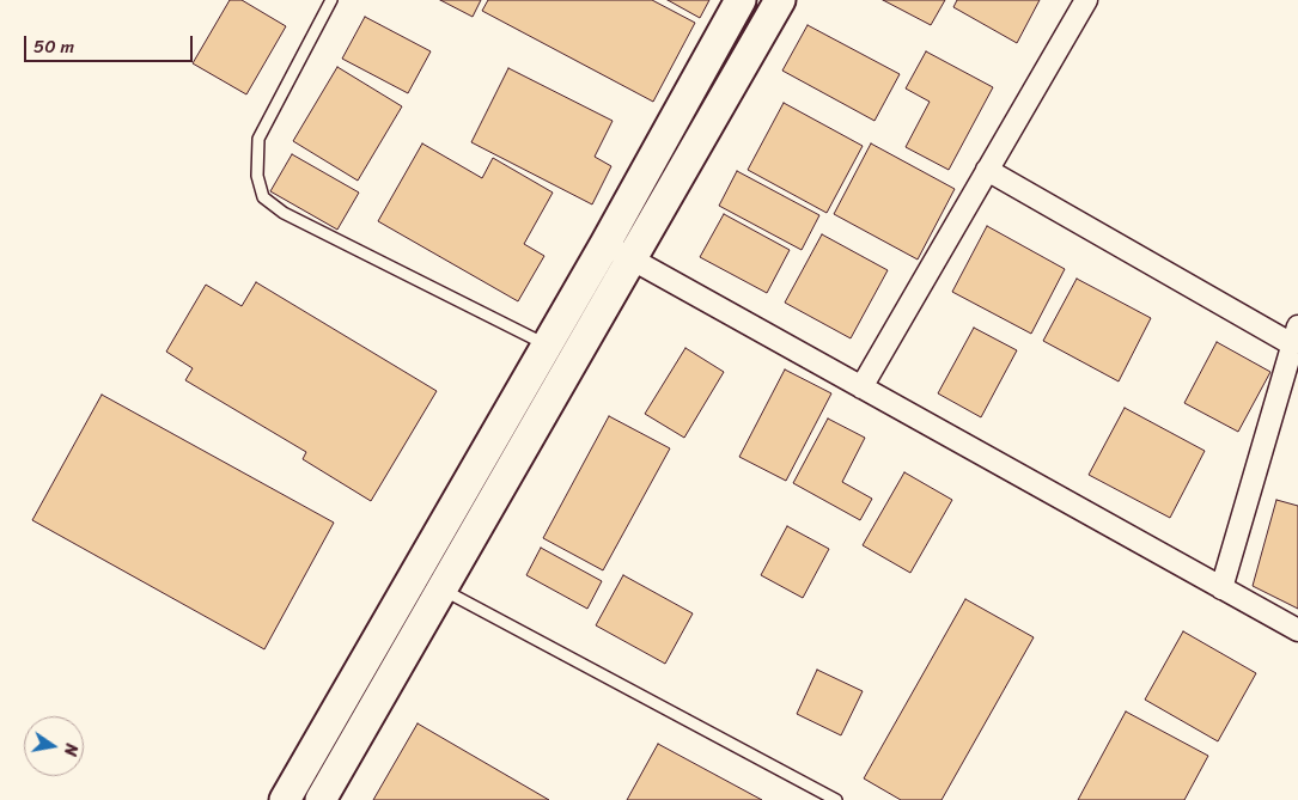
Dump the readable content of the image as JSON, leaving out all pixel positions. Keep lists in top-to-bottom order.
{
  "scale_bar": "50 m",
  "north": "right"
}
